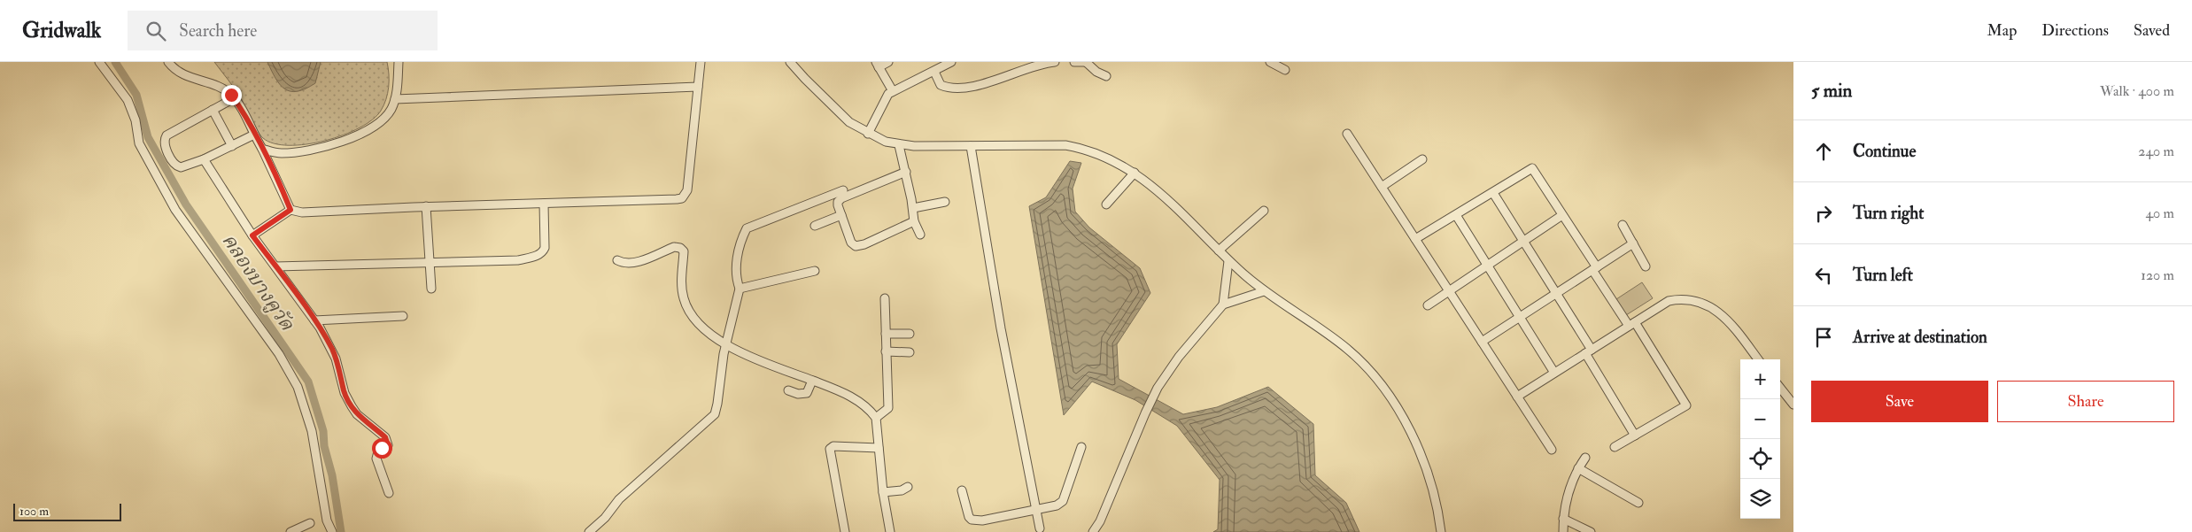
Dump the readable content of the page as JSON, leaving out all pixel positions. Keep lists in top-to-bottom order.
{
  "water": ["คลองบางคูวัด"],
  "scale_bar": "100 m",
  "page": {
    "header": "Gridwalk",
    "search": "Search here",
    "nav": ["Map", "Directions", "Saved"],
    "heading": ["5 min", "Walk · 400 m"],
    "list": [
      ["Continue", "240 m"],
      ["Turn right", "40 m"],
      ["Turn left", "120 m"],
      "Arrive at destination"
    ],
    "map_buttons": ["+", "−"],
    "buttons": ["Save", "Share"],
    "scale": "100 m"
  }
}
